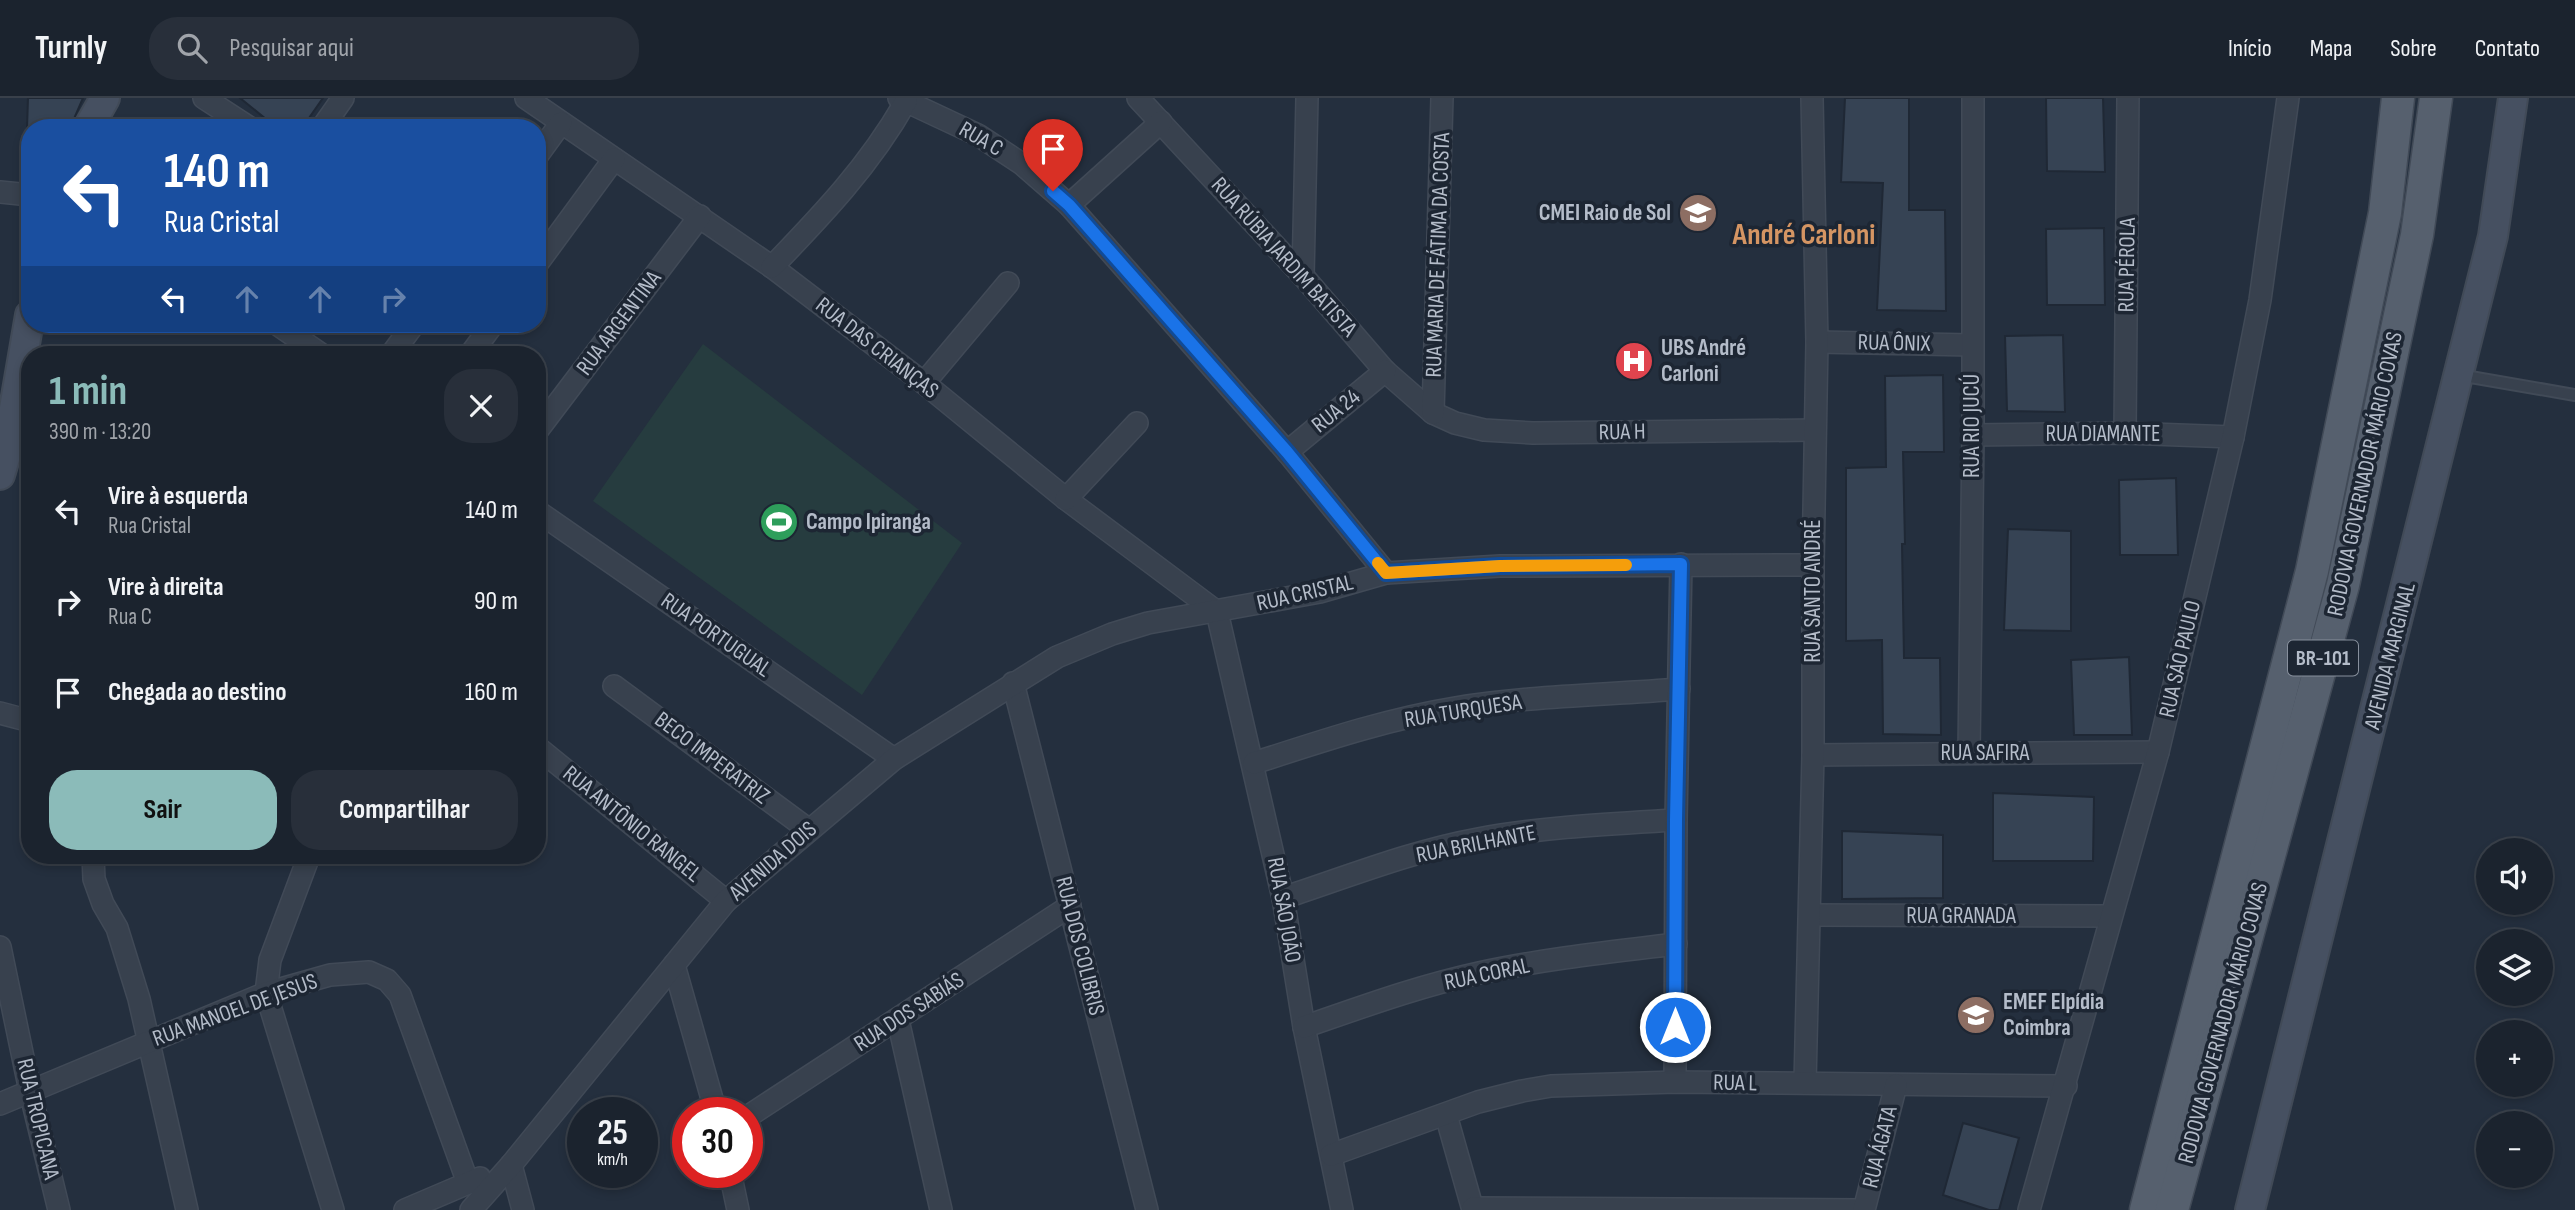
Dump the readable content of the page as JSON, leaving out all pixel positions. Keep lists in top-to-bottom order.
{
  "streets": {
    "main road": ["RODOVIA GOVERNADOR MÁRIO COVAS", "BR-101"],
    "street": [
      "RUA C",
      "RUA MARIA DE FÁTIMA DA COSTA",
      "RUA RÚBIA JARDIM BATISTA",
      "RUA PÉROLA",
      "RUA ARGENTINA",
      "RUA ÔNIX",
      "RUA DAS CRIANÇAS",
      "RUA 24",
      "RUA RIO JUCÚ",
      "RUA H",
      "RUA DIAMANTE",
      "RUA SANTO ANDRÉ",
      "RUA CRISTAL",
      "RUA PORTUGUAL",
      "AVENIDA MARGINAL",
      "RUA SÃO PAULO",
      "RUA TURQUESA",
      "RUA SAFIRA",
      "BECO IMPERATRIZ",
      "RUA ANTÔNIO RANGEL",
      "RUA BRILHANTE",
      "AVENIDA DOIS",
      "RUA SÃO JOÃO",
      "RUA GRANADA",
      "RUA DOS COLIBRIS",
      "RUA CORAL",
      "RUA MANOEL DE JESUS",
      "RUA DOS SABIÁS",
      "RUA L",
      "RUA TROPICANA",
      "RUA ÁGATA"
    ]
  },
  "crossings": [
    ["RUA C", "RUA 24"],
    ["RUA C", "RUA CRISTAL"],
    ["RUA MARIA DE FÁTIMA DA COSTA", "RUA RÚBIA JARDIM BATISTA"],
    ["RUA MARIA DE FÁTIMA DA COSTA", "RUA H"],
    ["RUA RÚBIA JARDIM BATISTA", "RUA 24"],
    ["RUA RÚBIA JARDIM BATISTA", "RUA H"],
    ["RUA PÉROLA", "RUA DIAMANTE"],
    ["RUA ARGENTINA", "RUA DAS CRIANÇAS"],
    ["RUA ÔNIX", "RUA RIO JUCÚ"],
    ["RUA ÔNIX", "RUA SANTO ANDRÉ"],
    ["RUA DAS CRIANÇAS", "RUA CRISTAL"],
    ["RUA DAS CRIANÇAS", "AVENIDA DOIS"],
    ["RUA DAS CRIANÇAS", "RUA SÃO JOÃO"],
    ["RUA RIO JUCÚ", "RUA DIAMANTE"],
    ["RUA RIO JUCÚ", "RUA SAFIRA"],
    ["RUA H", "RUA SANTO ANDRÉ"],
    ["RUA DIAMANTE", "RUA SÃO PAULO"],
    ["RUA SANTO ANDRÉ", "RUA CRISTAL"],
    ["RUA SANTO ANDRÉ", "RUA SAFIRA"],
    ["RUA SANTO ANDRÉ", "RUA GRANADA"],
    ["RUA SANTO ANDRÉ", "RUA L"],
    ["RUA CRISTAL", "AVENIDA DOIS"],
    ["RUA CRISTAL", "RUA SÃO JOÃO"],
    ["RUA PORTUGUAL", "AVENIDA DOIS"],
    ["RUA SÃO PAULO", "RUA SAFIRA"],
    ["RUA SÃO PAULO", "RUA GRANADA"],
    ["RUA SÃO PAULO", "RUA L"],
    ["RUA TURQUESA", "RUA SÃO JOÃO"],
    ["BECO IMPERATRIZ", "AVENIDA DOIS"],
    ["RUA ANTÔNIO RANGEL", "AVENIDA DOIS"],
    ["RUA BRILHANTE", "RUA SÃO JOÃO"],
    ["AVENIDA DOIS", "RUA SÃO JOÃO"],
    ["AVENIDA DOIS", "RUA DOS COLIBRIS"],
    ["AVENIDA DOIS", "RUA MANOEL DE JESUS"],
    ["RUA SÃO JOÃO", "RUA CORAL"],
    ["RUA SÃO JOÃO", "RUA L"],
    ["RUA DOS COLIBRIS", "RUA DOS SABIÁS"],
    ["RUA MANOEL DE JESUS", "RUA TROPICANA"],
    ["RUA L", "RUA ÁGATA"]
  ],
  "districts": ["André Carloni"],
  "places": {
    "school or university": ["CMEI Raio de Sol", "EMEF Elpídia Coimbra"],
    "hospital": ["UBS André Carloni"],
    "sports": ["Campo Ipiranga"]
  },
  "page": {
    "header": "Turnly",
    "search": "Pesquisar aqui",
    "nav": [
      "Início",
      "Mapa",
      "Sobre",
      "Contato"
    ],
    "turn": ["140 m", "Rua Cristal"],
    "heading": ["1 min", "390 m · 13:20"],
    "list": [
      {
        "name": "Vire à esquerda",
        "note": "Rua Cristal",
        "value": "140 m"
      },
      {
        "name": "Vire à direita",
        "note": "Rua C",
        "value": "90 m"
      },
      {
        "name": "Chegada ao destino",
        "value": "160 m"
      }
    ],
    "buttons": ["Sair", "Compartilhar"],
    "map_buttons": ["+", "−"],
    "speed": "25 km/h",
    "limit": "30"
  }
}
